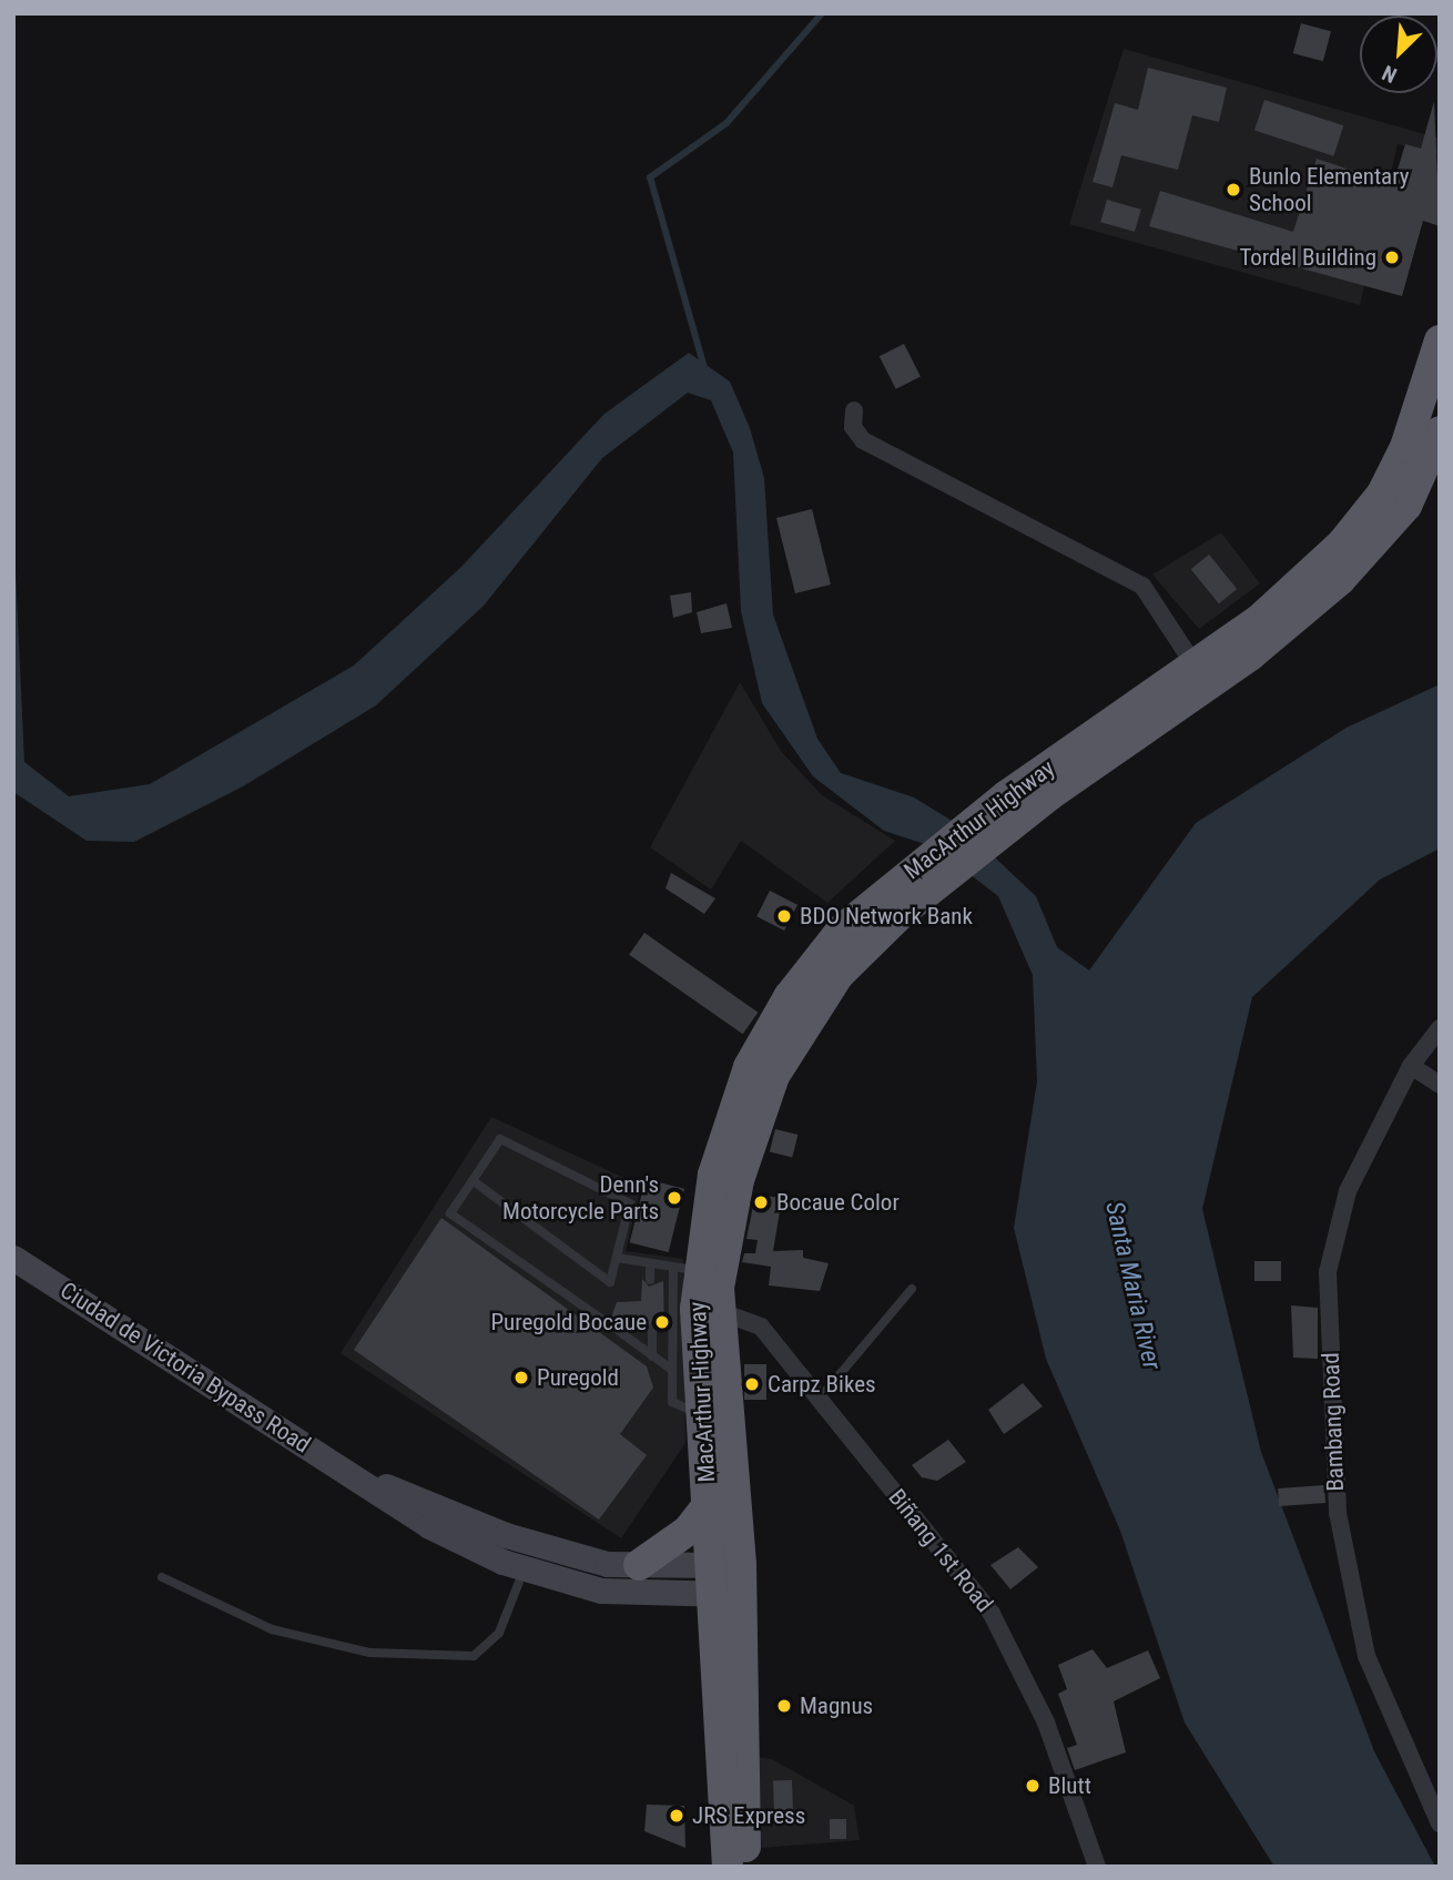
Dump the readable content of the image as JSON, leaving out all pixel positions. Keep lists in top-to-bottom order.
{
  "streets": {
    "highway": ["MacArthur Highway"],
    "main road": ["Ciudad de Victoria Bypass Road"],
    "street": ["Bambang Road", "Biñang 1st Road"]
  },
  "crossings": [
    ["MacArthur Highway", "Ciudad de Victoria Bypass Road"],
    ["MacArthur Highway", "Biñang 1st Road"]
  ],
  "water": ["Santa Maria River"],
  "places": [
    "Bunlo Elementary School",
    "Tordel Building",
    "BDO Network Bank",
    "Denn's Motorcycle Parts",
    "Bocaue Color",
    "Puregold Bocaue",
    "Puregold",
    "Carpz Bikes",
    "Magnus",
    "Blutt",
    "JRS Express"
  ],
  "north": "bottom left"
}
